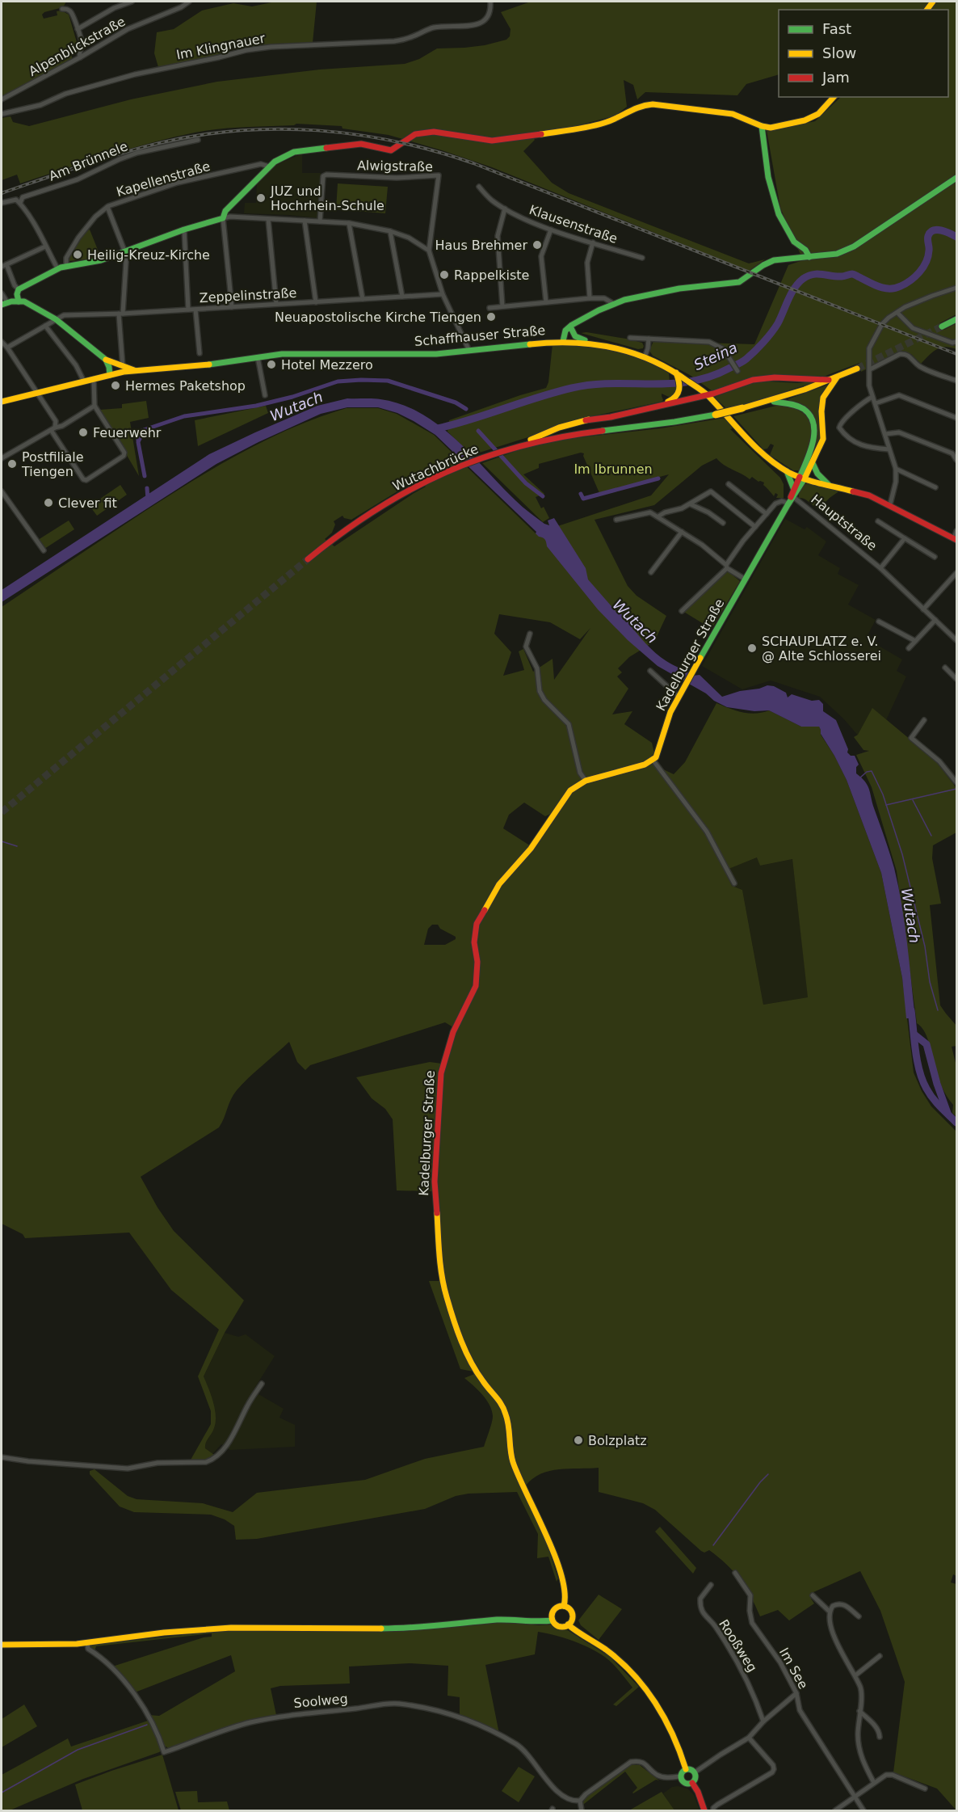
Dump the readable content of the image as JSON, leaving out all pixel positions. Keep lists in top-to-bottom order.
{
  "streets": {
    "main road": ["Schaffhauser Straße", "Wutachbrücke", "Kadelburger Straße"],
    "street": [
      "Alpenblickstraße",
      "Im Klingnauer",
      "Am Brünnele",
      "Alwigstraße",
      "Kapellenstraße",
      "Klausenstraße",
      "Zeppelinstraße",
      "Hauptstraße",
      "Rooßweg",
      "Im See",
      "Soolweg"
    ]
  },
  "crossings": [
    ["Schaffhauser Straße", "Kadelburger Straße"],
    ["Hauptstraße", "Kadelburger Straße"]
  ],
  "water": ["Steina", "Wutach"],
  "parks": ["Im Ibrunnen"],
  "places": [
    "JUZ und Hochrhein-Schule",
    "Haus Brehmer",
    "Heilig-Kreuz-Kirche",
    "Rappelkiste",
    "Neuapostolische Kirche Tiengen",
    "Hotel Mezzero",
    "Hermes Paketshop",
    "Feuerwehr",
    "Postfiliale Tiengen",
    "Clever fit",
    "SCHAUPLATZ e. V. @ Alte Schlosserei",
    "Bolzplatz"
  ],
  "legend": ["Fast", "Slow", "Jam"]
}
